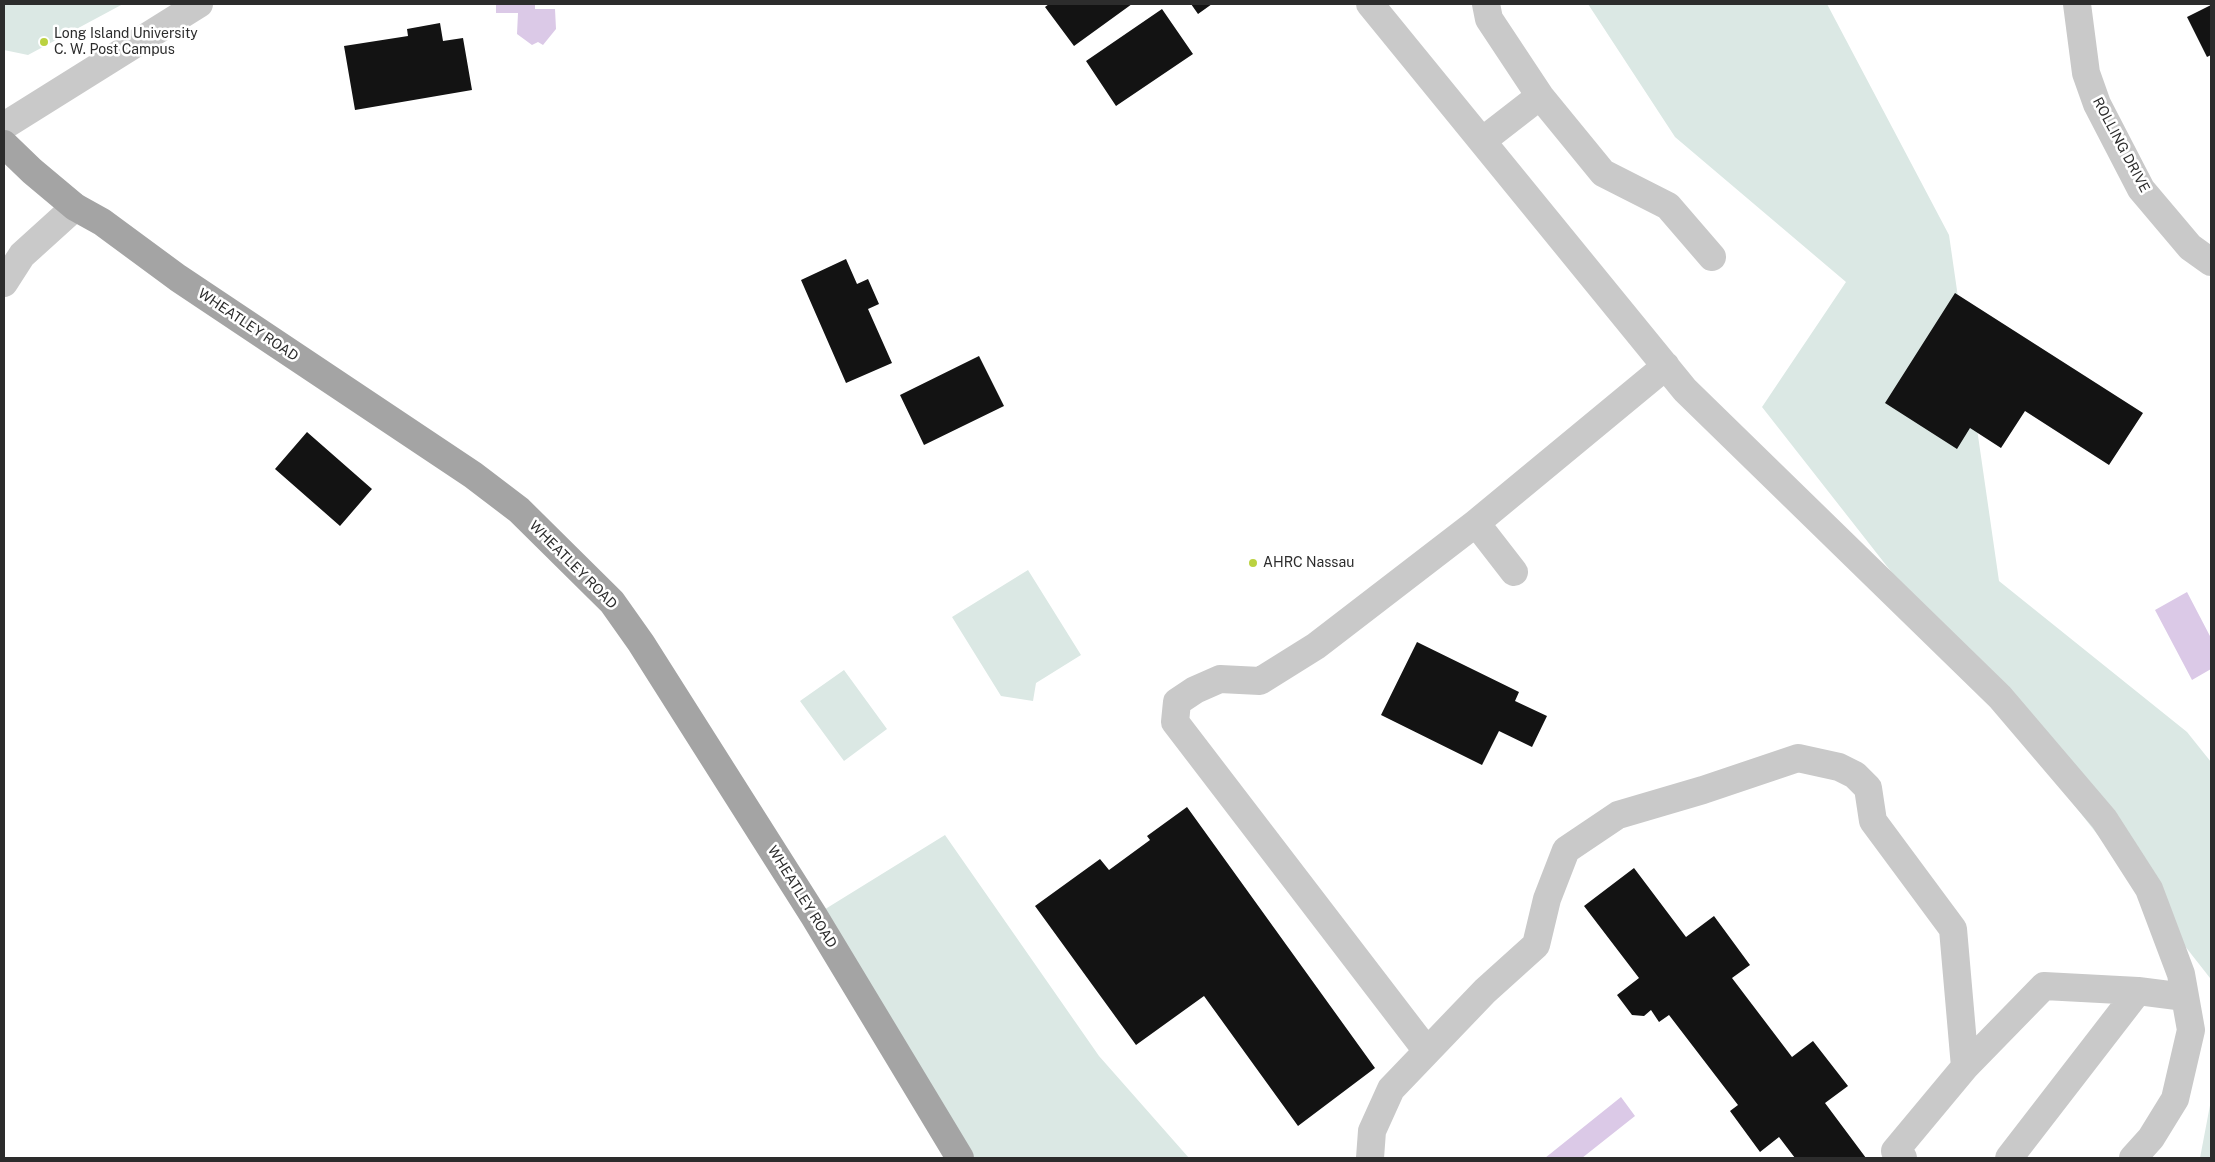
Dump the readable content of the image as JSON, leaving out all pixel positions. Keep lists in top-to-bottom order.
{
  "streets": {
    "main road": ["WHEATLEY ROAD"],
    "street": ["ROLLING DRIVE"]
  },
  "places": ["Long Island University C. W. Post Campus", "AHRC Nassau"]
}
